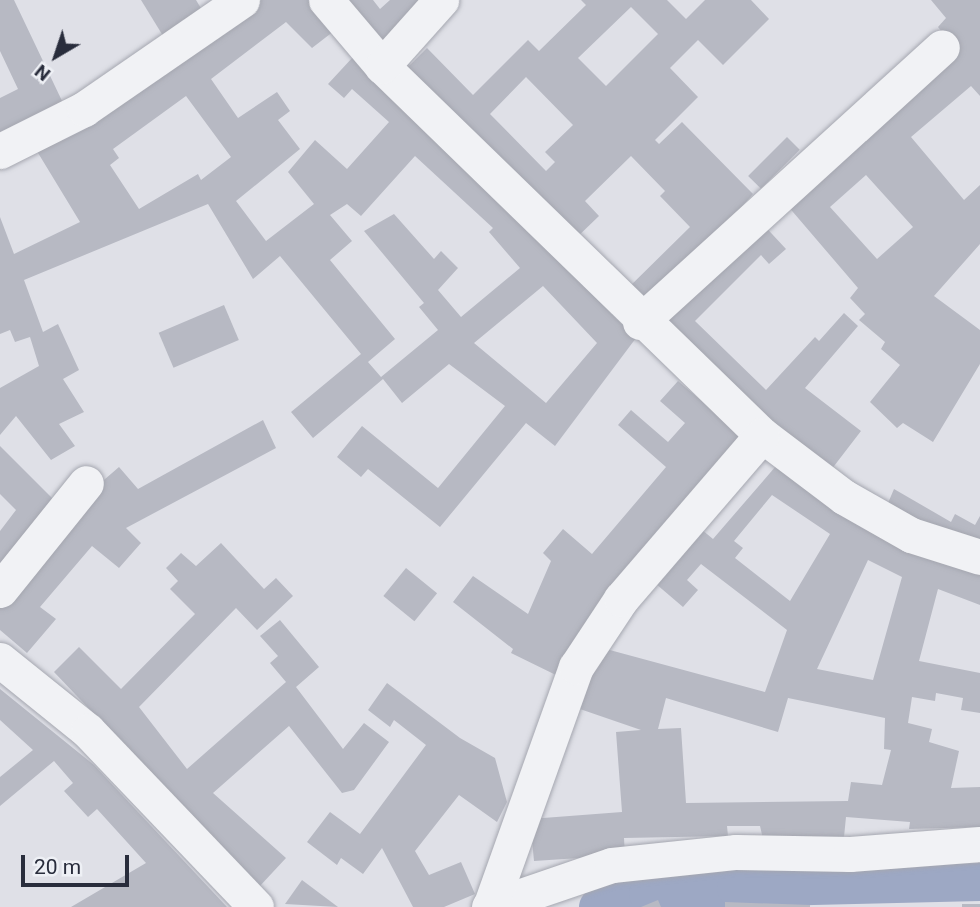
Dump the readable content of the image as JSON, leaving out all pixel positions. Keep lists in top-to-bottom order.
{
  "scale_bar": "20 m",
  "north": "bottom left"
}
